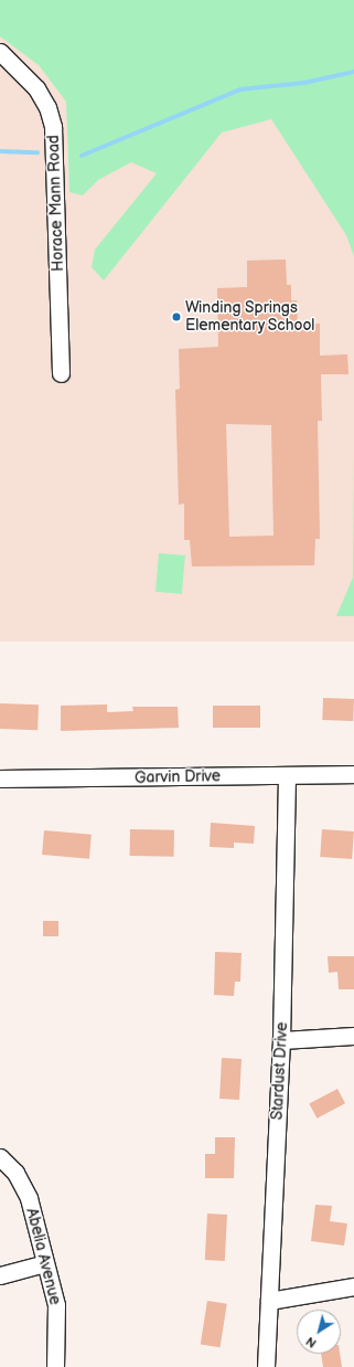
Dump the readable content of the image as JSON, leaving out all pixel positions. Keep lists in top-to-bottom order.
{
  "streets": {
    "street": [
      "Horace Mann Road",
      "Garvin Drive",
      "Stardust Drive",
      "Abelia Avenue"
    ]
  },
  "crossings": [
    ["Garvin Drive", "Stardust Drive"]
  ],
  "places": ["Winding Springs Elementary School"],
  "north": "bottom left"
}
